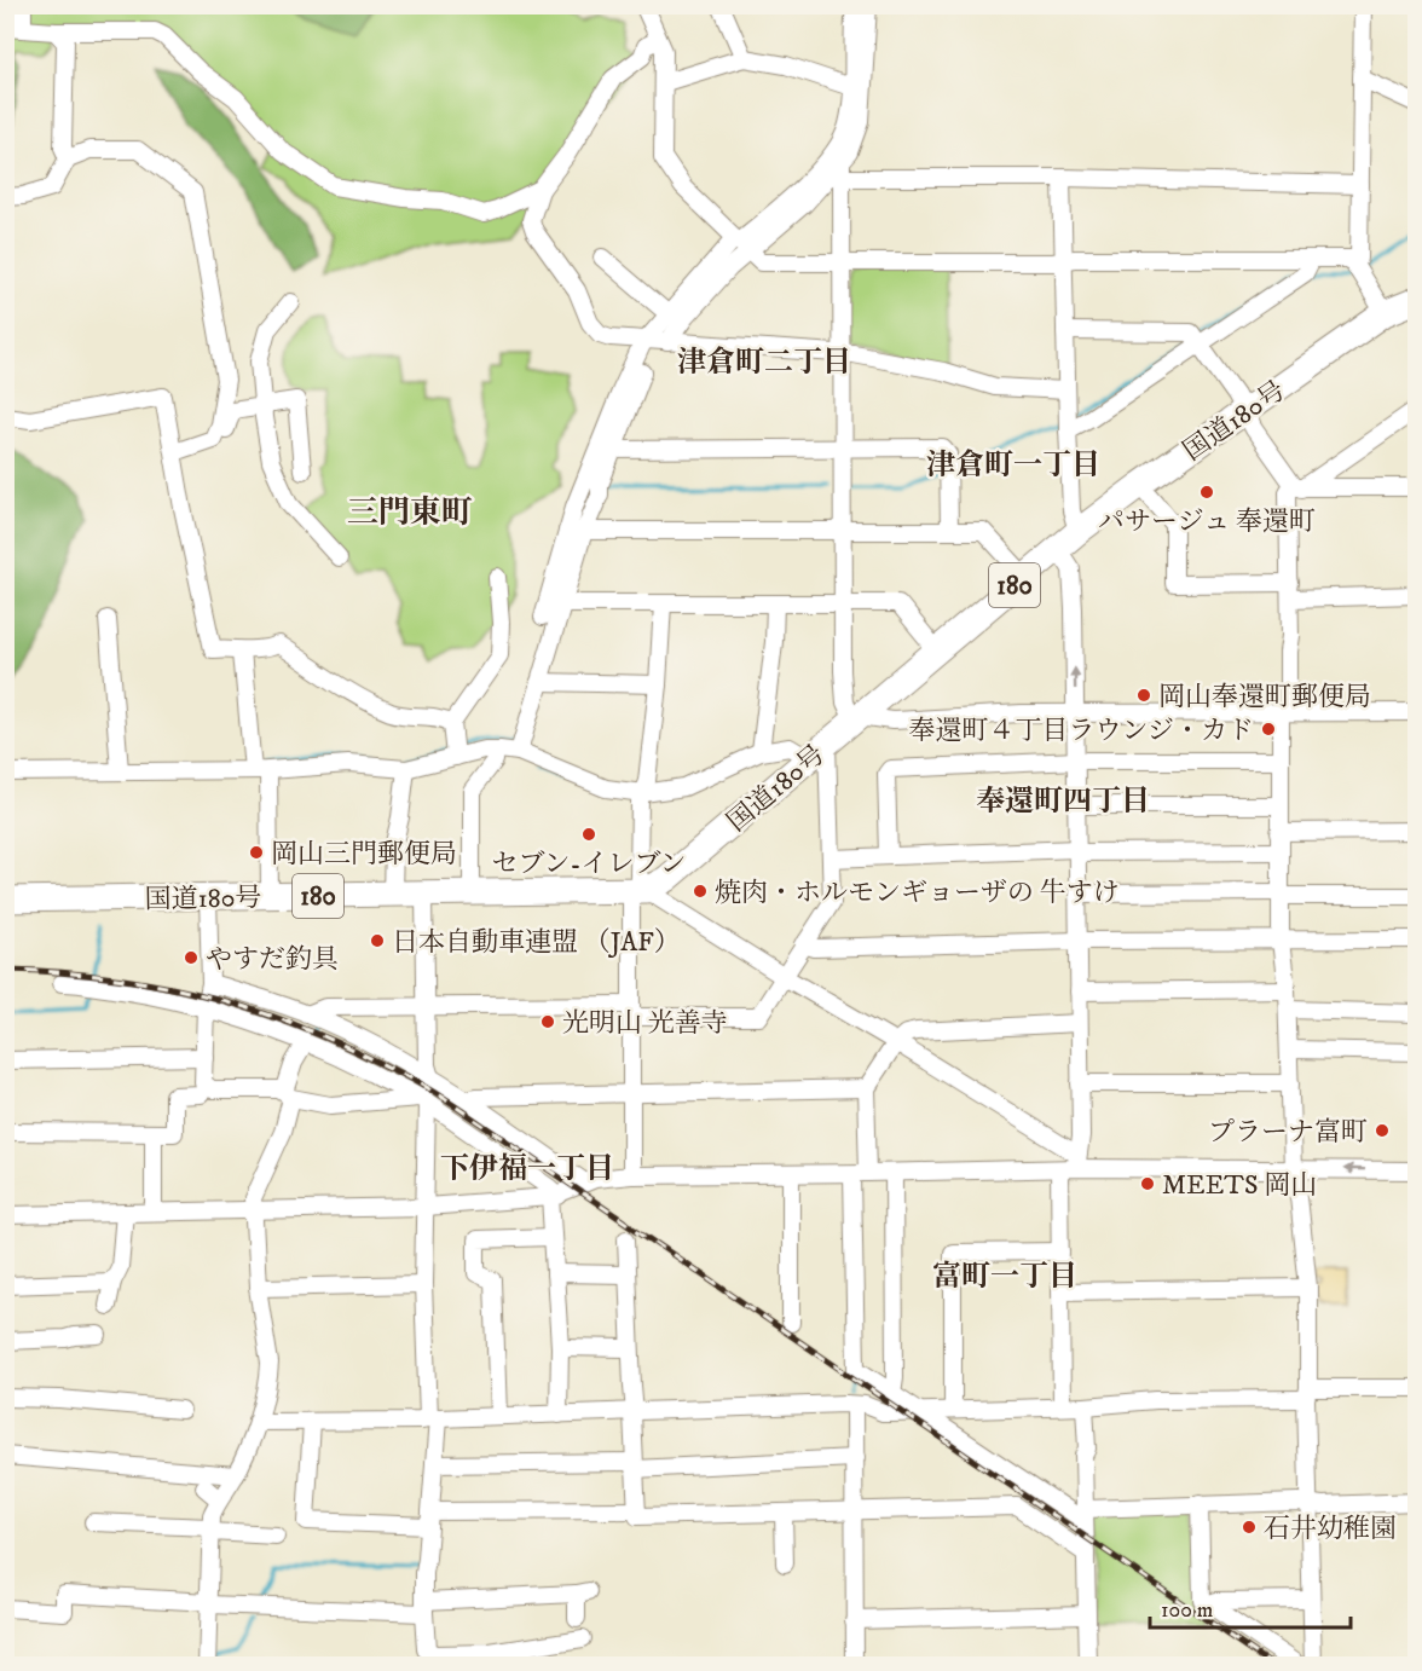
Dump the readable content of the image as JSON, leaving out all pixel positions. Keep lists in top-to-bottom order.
{
  "streets": {
    "highway": ["国道180号", "180"]
  },
  "districts": [
    "津倉町二丁目",
    "津倉町一丁目",
    "三門東町",
    "奉還町四丁目",
    "下伊福一丁目",
    "富町一丁目"
  ],
  "places": [
    "パサージュ 奉還町",
    "岡山奉還町郵便局",
    "奉還町４丁目ラウンジ・カド",
    "セブン-イレブン",
    "岡山三門郵便局",
    "焼肉・ホルモンギョーザの 牛すけ",
    "日本自動車連盟 （JAF）",
    "やすだ釣具",
    "光明山 光善寺",
    "プラーナ富町",
    "MEETS 岡山",
    "石井幼稚園"
  ],
  "scale_bar": "100 m"
}
